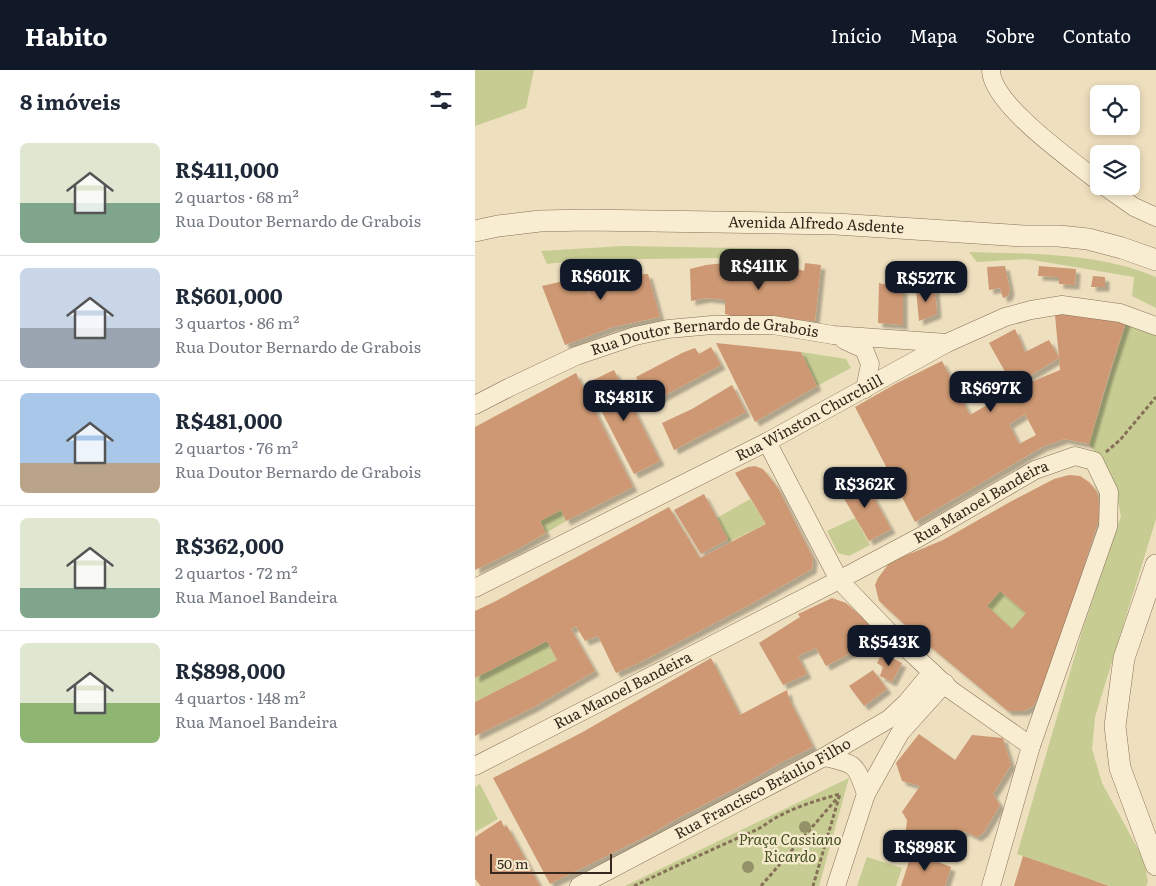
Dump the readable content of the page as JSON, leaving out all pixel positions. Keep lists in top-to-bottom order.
{
  "streets": {
    "street": [
      "Avenida Alfredo Asdente",
      "Rua Doutor Bernardo de Grabois",
      "Rua Winston Churchill",
      "Rua Manoel Bandeira",
      "Rua Francisco Bráulio Filho"
    ]
  },
  "crossings": [
    ["Rua Doutor Bernardo de Grabois", "Rua Winston Churchill"]
  ],
  "parks": ["Praça Cassiano Ricardo"],
  "scale_bar": "50 m",
  "page": {
    "header": "Habito",
    "nav": [
      "Início",
      "Mapa",
      "Sobre",
      "Contato"
    ],
    "heading": "8 imóveis",
    "list": [
      {
        "name": "R$411,000",
        "note": "2 quartos · 68 m² · Rua Doutor Bernardo de Grabois"
      },
      {
        "name": "R$601,000",
        "note": "3 quartos · 86 m² · Rua Doutor Bernardo de Grabois"
      },
      {
        "name": "R$481,000",
        "note": "2 quartos · 76 m² · Rua Doutor Bernardo de Grabois"
      },
      {
        "name": "R$362,000",
        "note": "2 quartos · 72 m² · Rua Manoel Bandeira"
      },
      {
        "name": "R$898,000",
        "note": "4 quartos · 148 m² · Rua Manoel Bandeira"
      }
    ],
    "price": [
      "R$411K",
      "R$601K",
      "R$527K",
      "R$697K",
      "R$481K",
      "R$362K",
      "R$543K",
      "R$898K"
    ],
    "scale": "50 m"
  }
}
